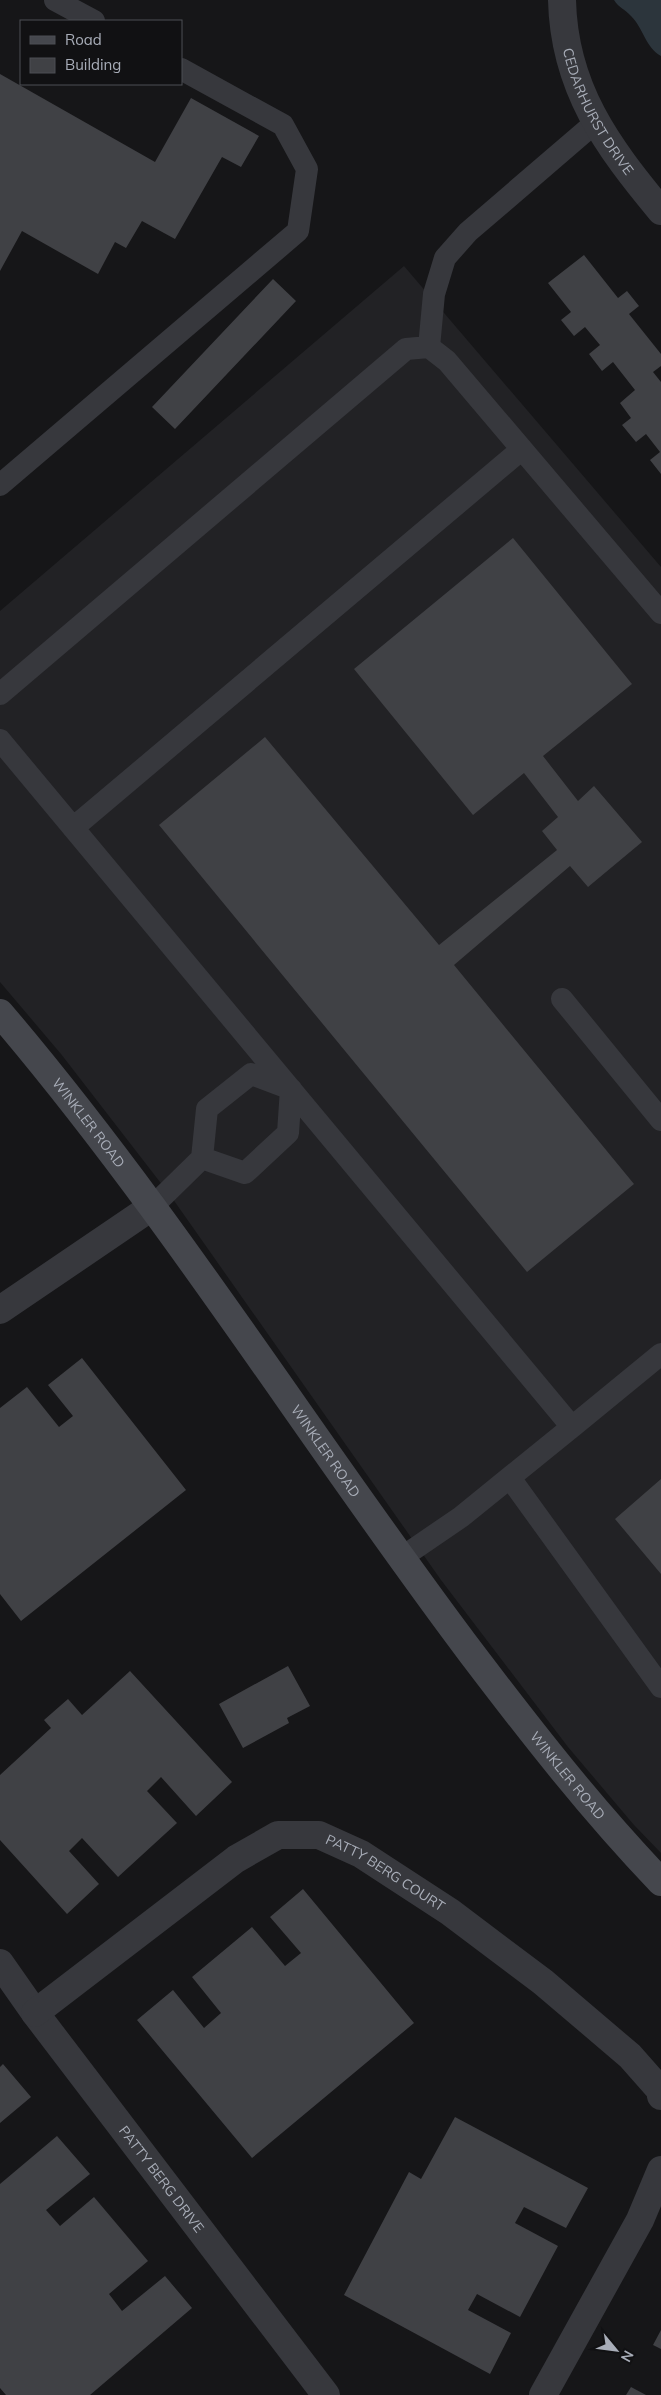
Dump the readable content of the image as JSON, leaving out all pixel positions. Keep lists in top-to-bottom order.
{
  "streets": {
    "street": [
      "CEDARHURST DRIVE",
      "WINKLER ROAD",
      "PATTY BERG COURT",
      "PATTY BERG DRIVE"
    ]
  },
  "crossings": [
    ["PATTY BERG COURT", "PATTY BERG DRIVE"]
  ],
  "legend": ["Road", "Building"],
  "north": "bottom right"
}
